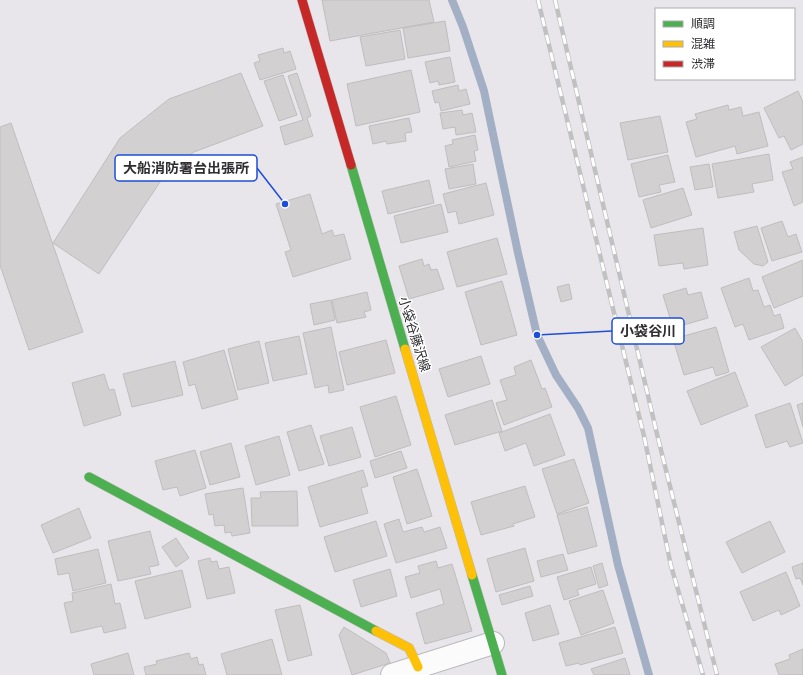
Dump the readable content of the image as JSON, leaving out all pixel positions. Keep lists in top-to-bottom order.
{
  "streets": {
    "main road": ["小袋谷藤沢線"]
  },
  "places": ["大船消防署台出張所", "小袋谷川"],
  "legend": ["順調", "混雑", "渋滞"]
}
